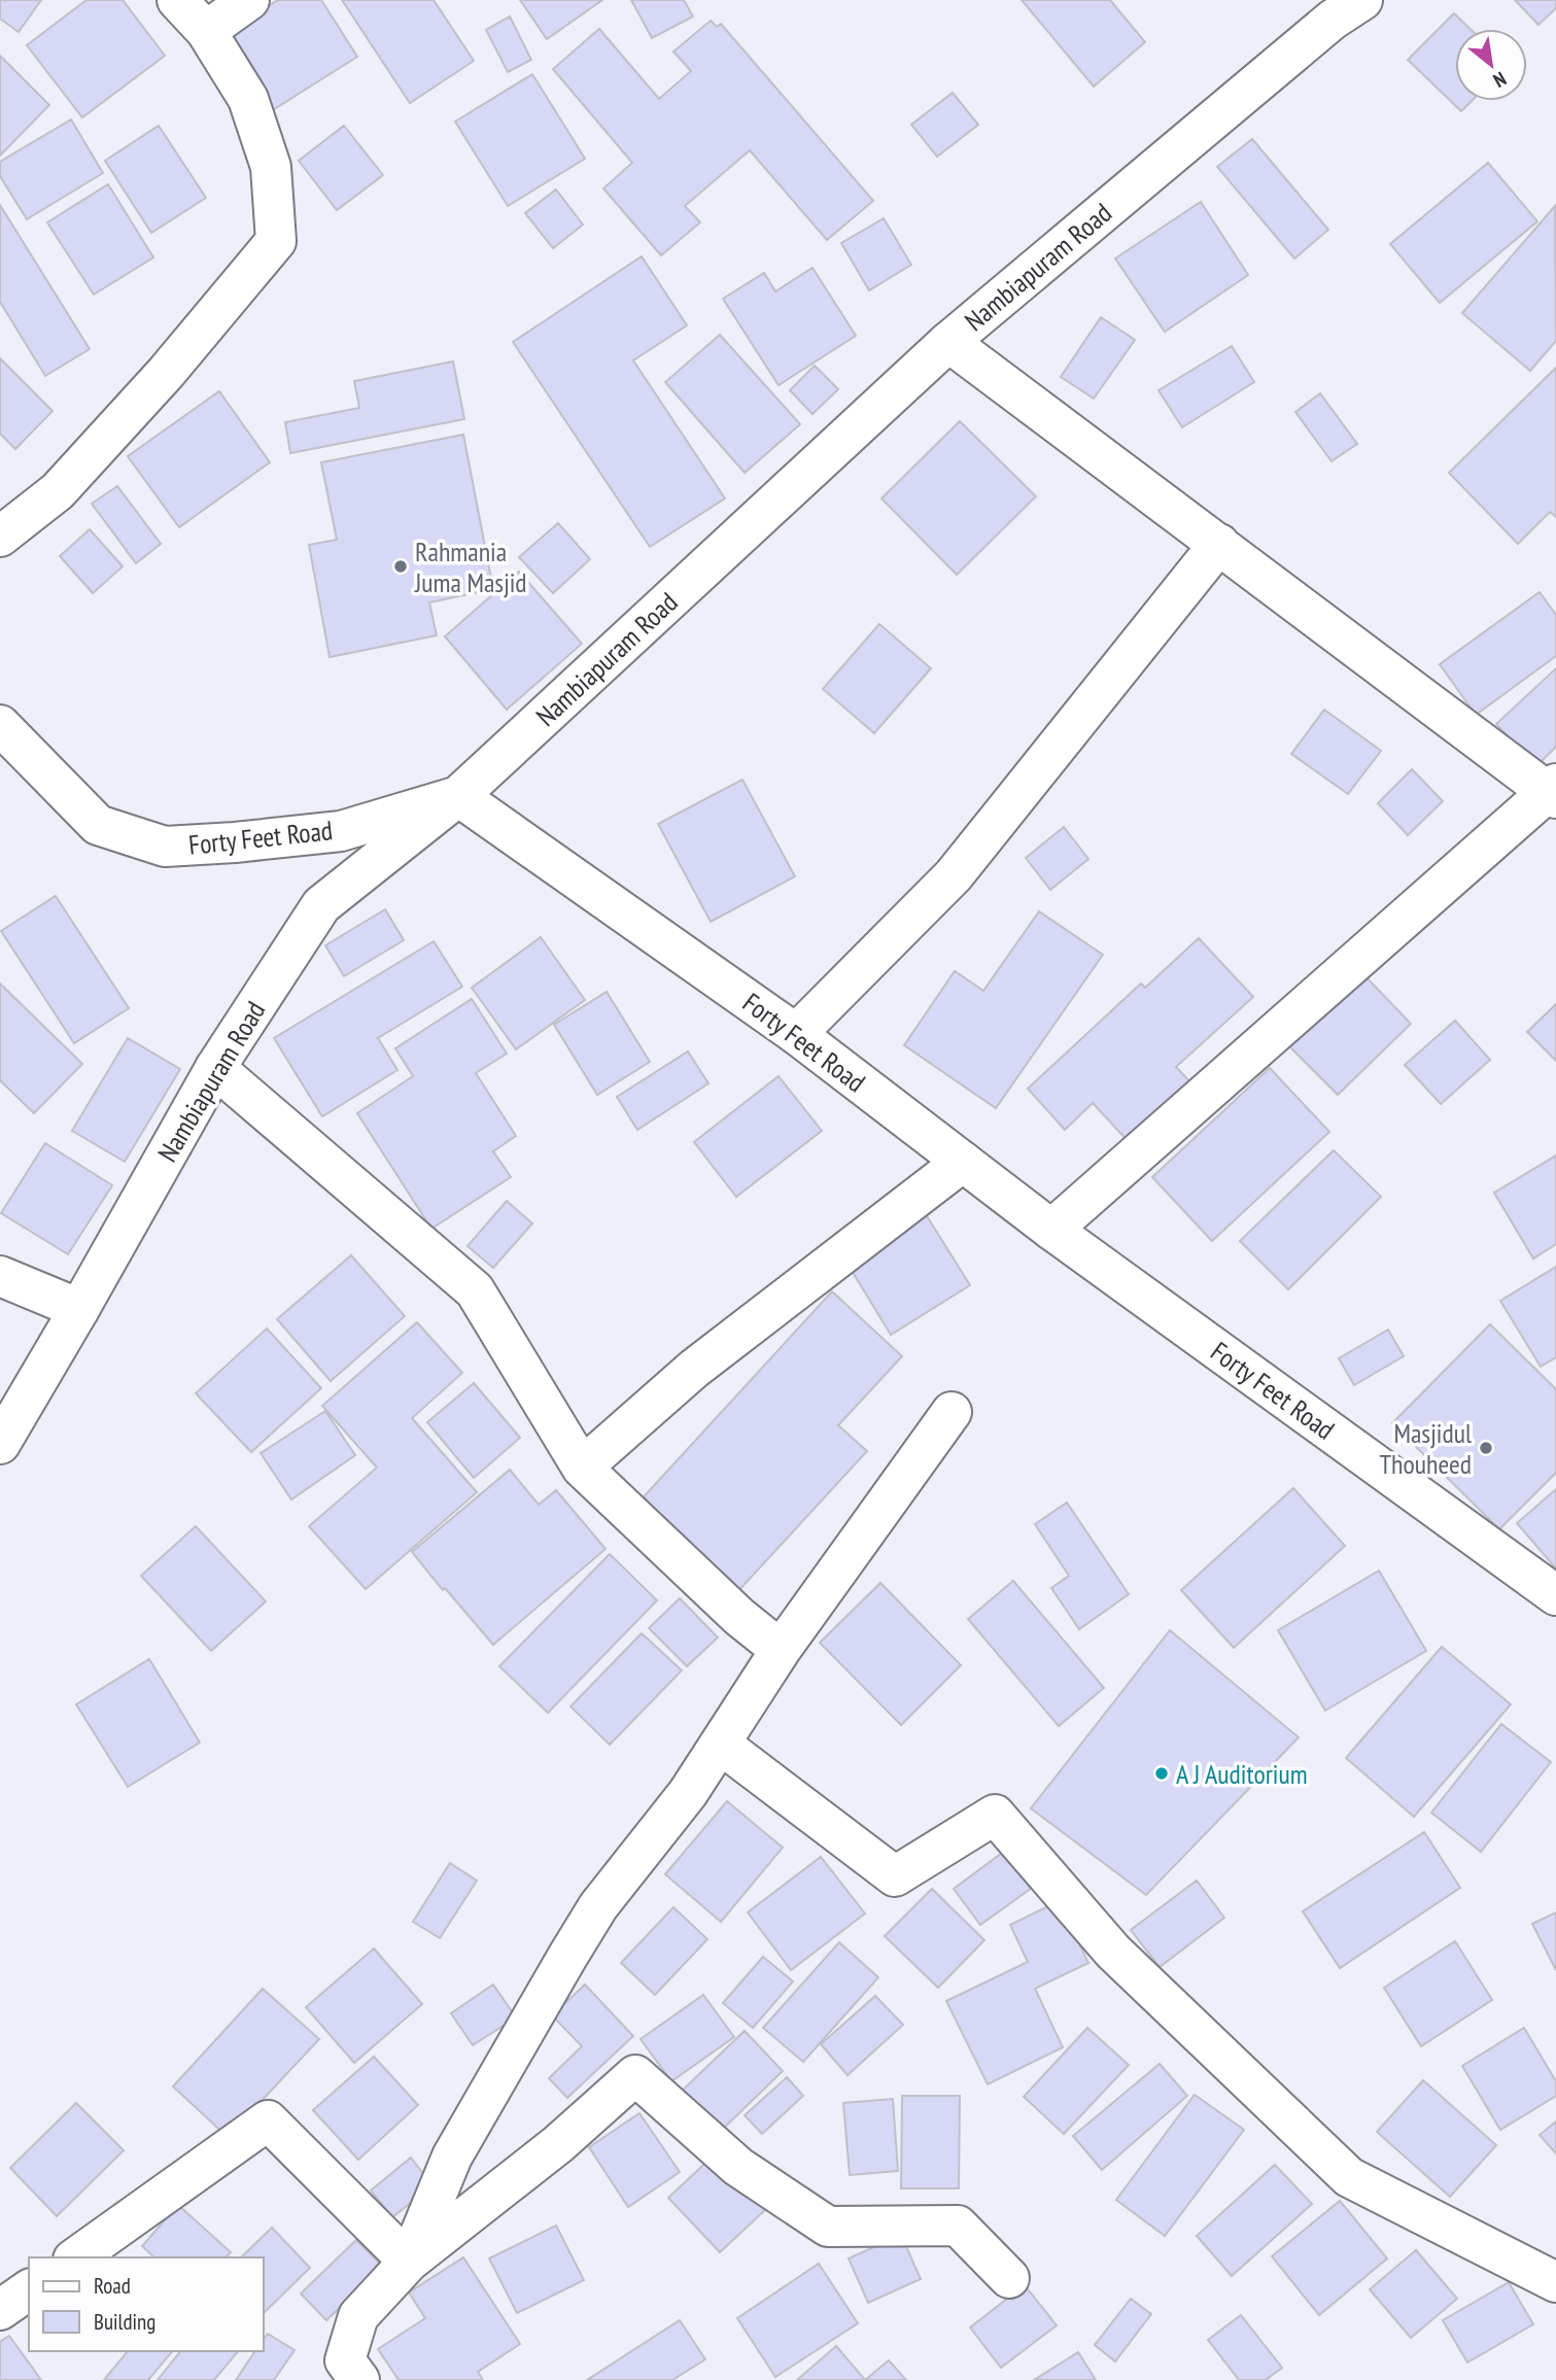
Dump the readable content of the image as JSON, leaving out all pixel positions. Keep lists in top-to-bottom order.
{
  "streets": {
    "street": ["Nambiapuram Road", "Forty Feet Road"]
  },
  "crossings": [
    ["Nambiapuram Road", "Forty Feet Road"]
  ],
  "places": ["Rahmania Juma Masjid", "Masjidul Thouheed", "A J Auditorium"],
  "legend": ["Road", "Building"],
  "north": "bottom right"
}
